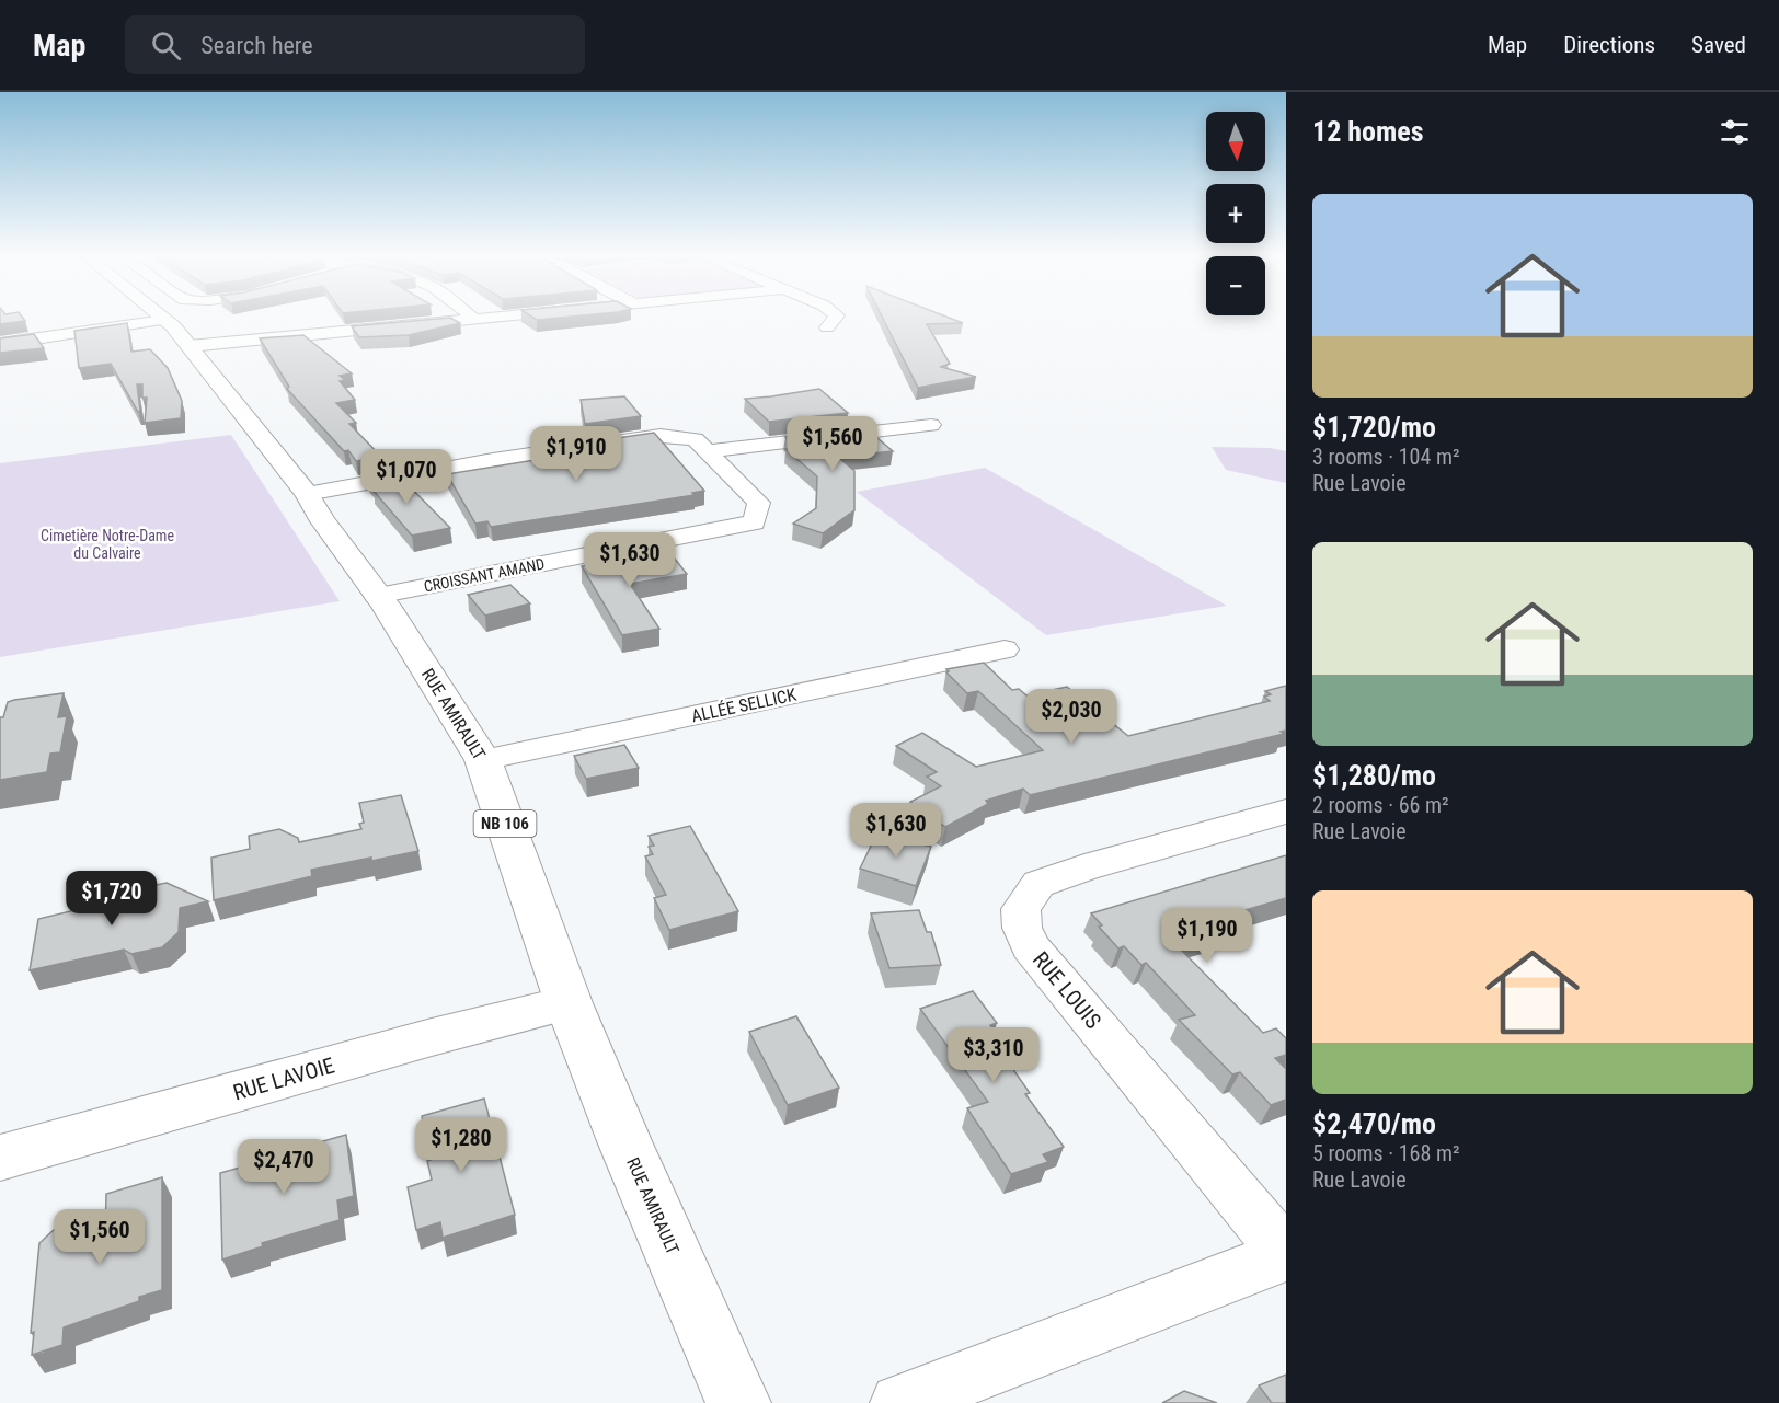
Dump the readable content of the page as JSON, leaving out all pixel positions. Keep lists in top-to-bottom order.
{
  "streets": {
    "main road": ["RUE AMIRAULT", "NB 106"],
    "street": [
      "CROISSANT AMAND",
      "ALLÉE SELLICK",
      "RUE LOUIS",
      "RUE LAVOIE"
    ]
  },
  "crossings": [
    ["CROISSANT AMAND", "RUE AMIRAULT"],
    ["ALLÉE SELLICK", "RUE AMIRAULT"],
    ["RUE AMIRAULT", "RUE LAVOIE"]
  ],
  "parks": ["Cimetière Notre-Dame du Calvaire"],
  "north": "bottom",
  "page": {
    "header": "Map",
    "search": "Search here",
    "nav": ["Map", "Directions", "Saved"],
    "heading": "12 homes",
    "map_buttons": ["+", "−"],
    "list": [
      {
        "name": "$1,720/mo",
        "note": "3 rooms · 104 m² · Rue Lavoie"
      },
      {
        "name": "$1,280/mo",
        "note": "2 rooms · 66 m² · Rue Lavoie"
      },
      {
        "name": "$2,470/mo",
        "note": "5 rooms · 168 m² · Rue Lavoie"
      }
    ],
    "price": [
      "$1,560",
      "$1,910",
      "$1,070",
      "$1,630",
      "$2,030",
      "$1,630",
      "$1,720",
      "$1,190",
      "$3,310",
      "$1,280",
      "$2,470",
      "$1,560"
    ]
  }
}
